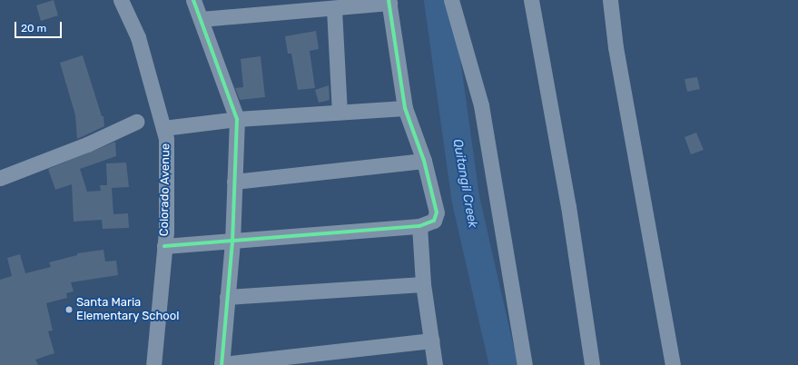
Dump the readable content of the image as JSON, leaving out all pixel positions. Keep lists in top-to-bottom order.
{
  "streets": {
    "street": ["Colorado Avenue"]
  },
  "water": ["Quitangil Creek"],
  "places": ["Santa Maria Elementary School"],
  "scale_bar": "20 m"
}
